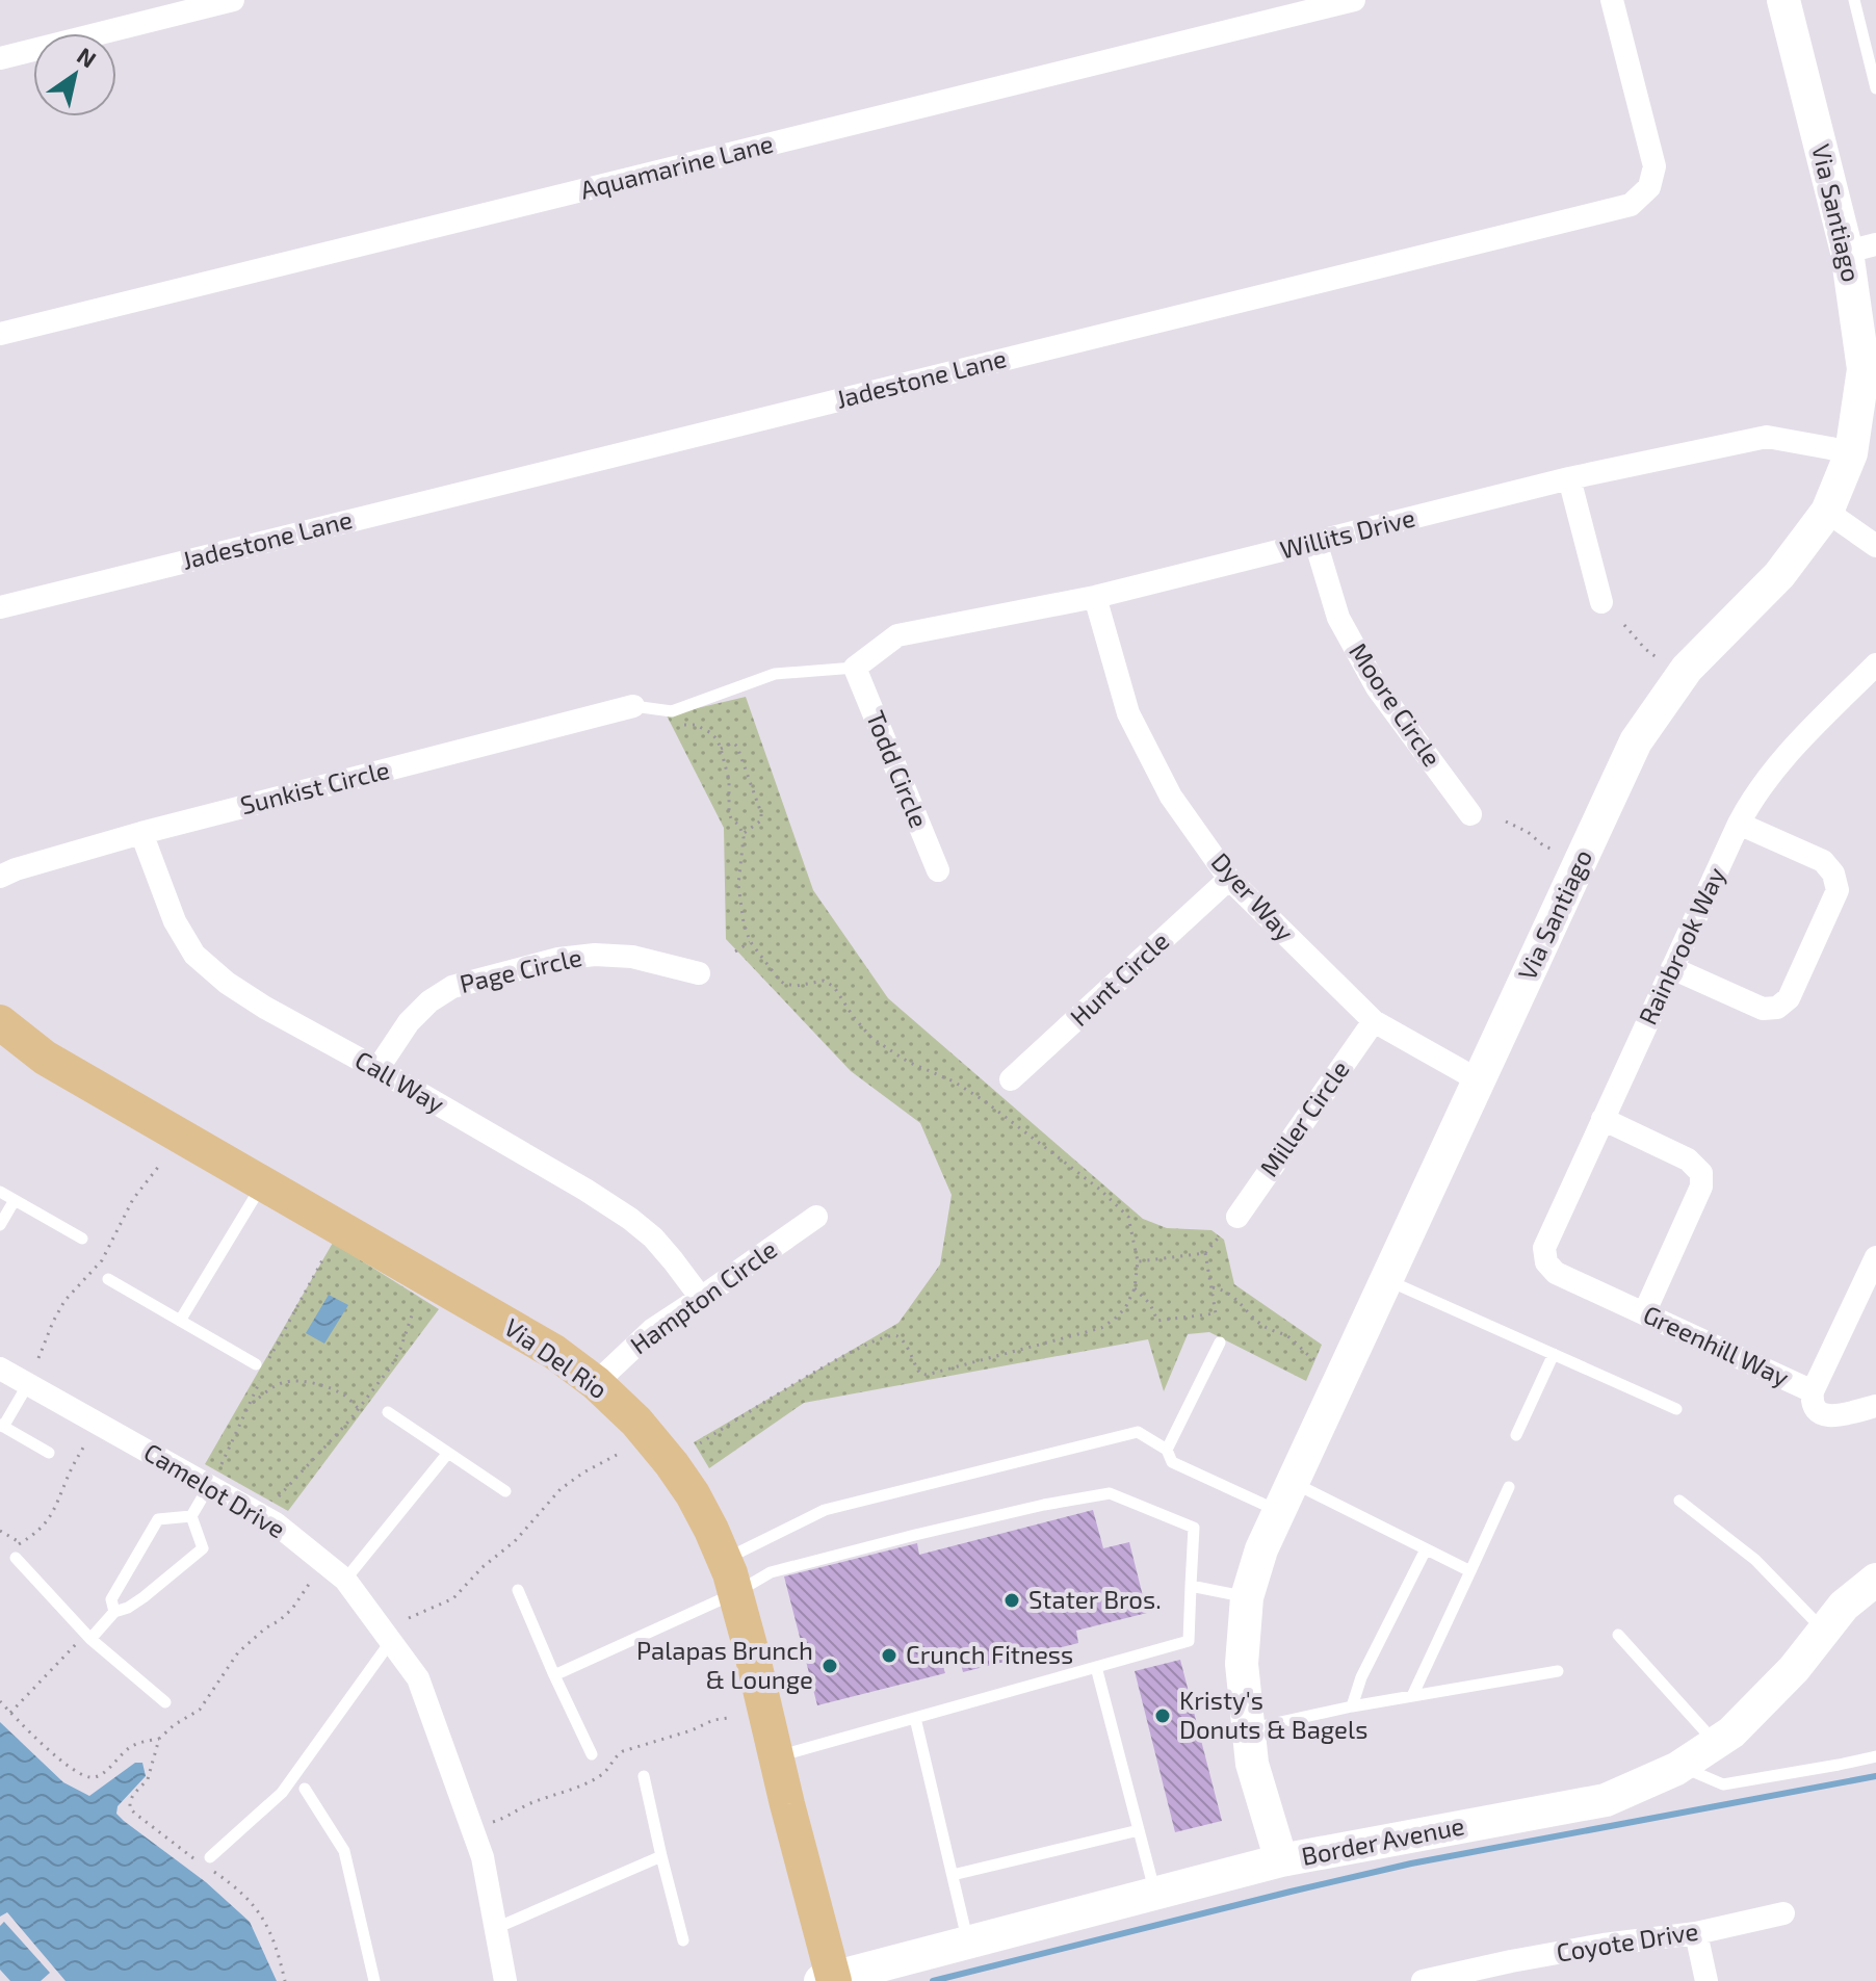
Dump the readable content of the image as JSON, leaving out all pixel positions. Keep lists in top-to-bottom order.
{
  "streets": {
    "main road": ["Via Del Rio"],
    "street": [
      "Aquamarine Lane",
      "Via Santiago",
      "Jadestone Lane",
      "Willits Drive",
      "Moore Circle",
      "Todd Circle",
      "Sunkist Circle",
      "Dyer Way",
      "Rainbrook Way",
      "Page Circle",
      "Hunt Circle",
      "Call Way",
      "Miller Circle",
      "Hampton Circle",
      "Greenhill Way",
      "Camelot Drive",
      "Border Avenue",
      "Coyote Drive"
    ]
  },
  "crossings": [
    ["Via Santiago", "Willits Drive"],
    ["Via Santiago", "Dyer Way"],
    ["Via Santiago", "Border Avenue"],
    ["Willits Drive", "Moore Circle"],
    ["Willits Drive", "Todd Circle"],
    ["Willits Drive", "Dyer Way"],
    ["Sunkist Circle", "Call Way"],
    ["Dyer Way", "Hunt Circle"],
    ["Dyer Way", "Miller Circle"],
    ["Rainbrook Way", "Greenhill Way"],
    ["Page Circle", "Call Way"],
    ["Call Way", "Hampton Circle"],
    ["Hampton Circle", "Via Del Rio"],
    ["Via Del Rio", "Border Avenue"]
  ],
  "places": [
    "Stater Bros.",
    "Crunch Fitness",
    "Palapas Brunch & Lounge",
    "Kristy's Donuts & Bagels"
  ],
  "north": "top right"
}
